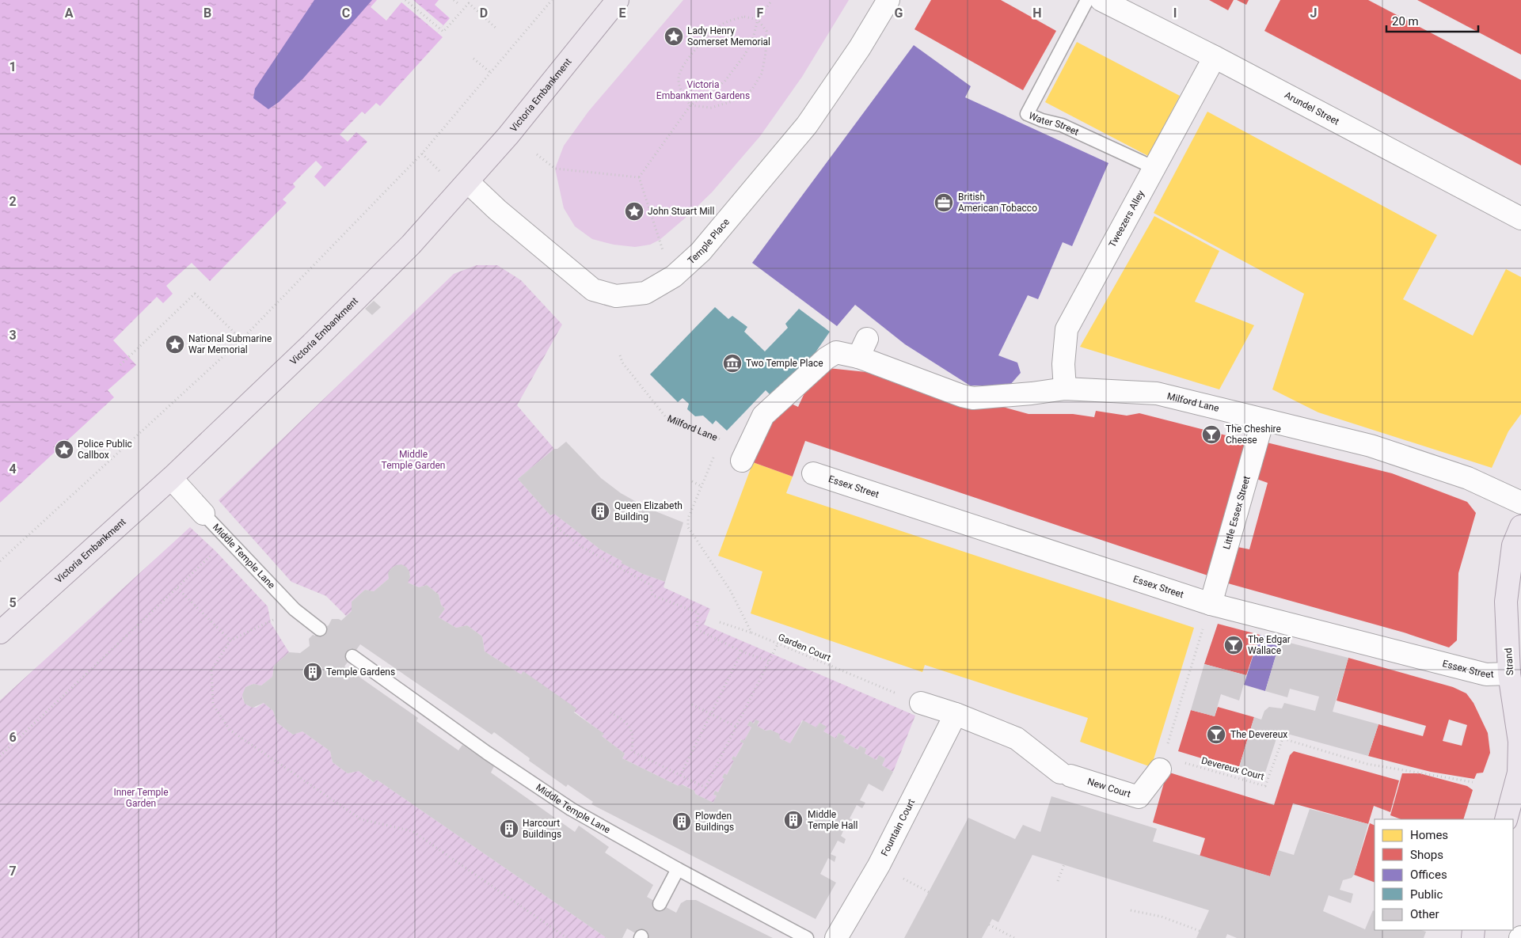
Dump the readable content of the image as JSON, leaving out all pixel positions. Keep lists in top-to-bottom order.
{
  "streets": {
    "main road": ["Victoria Embankment", "Strand"],
    "street": [
      "Arundel Street",
      "Tweezers Alley",
      "Temple Place",
      "Milford Lane",
      "Essex Street",
      "Little Essex Street",
      "Middle Temple Lane",
      "New Court",
      "Fountain Court"
    ],
    "lane": ["Water Street"],
    "path": ["Garden Court", "Devereux Court"]
  },
  "crossings": [
    ["Victoria Embankment", "Temple Place"],
    ["Victoria Embankment", "Middle Temple Lane"],
    ["Arundel Street", "Tweezers Alley"],
    ["Water Street", "Tweezers Alley"],
    ["Tweezers Alley", "Milford Lane"],
    ["Milford Lane", "Little Essex Street"],
    ["Essex Street", "Little Essex Street"],
    ["Essex Street", "Strand"],
    ["Devereux Court", "New Court"],
    ["New Court", "Fountain Court"]
  ],
  "parks": ["Victoria Embankment Gardens", "Middle Temple Garden", "Inner Temple Garden"],
  "places": {
    "place": [
      "Lady Henry Somerset Memorial",
      "John Stuart Mill",
      "National Submarine War Memorial",
      "Police Public Callbox"
    ],
    "office": ["British American Tobacco"],
    "museum": ["Two Temple Place"],
    "bar": ["The Cheshire Cheese", "The Edgar Wallace", "The Devereux"],
    "building": [
      "Queen Elizabeth Building",
      "Temple Gardens",
      "Middle Temple Hall",
      "Plowden Buildings",
      "Harcourt Buildings"
    ]
  },
  "legend": [
    "Homes",
    "Shops",
    "Offices",
    "Public",
    "Other"
  ],
  "scale_bar": "20 m",
  "grid": {
    "columns": [
      "A",
      "B",
      "C",
      "D",
      "E",
      "F",
      "G",
      "H",
      "I",
      "J"
    ],
    "rows": [
      "1",
      "2",
      "3",
      "4",
      "5",
      "6",
      "7"
    ]
  }
}
